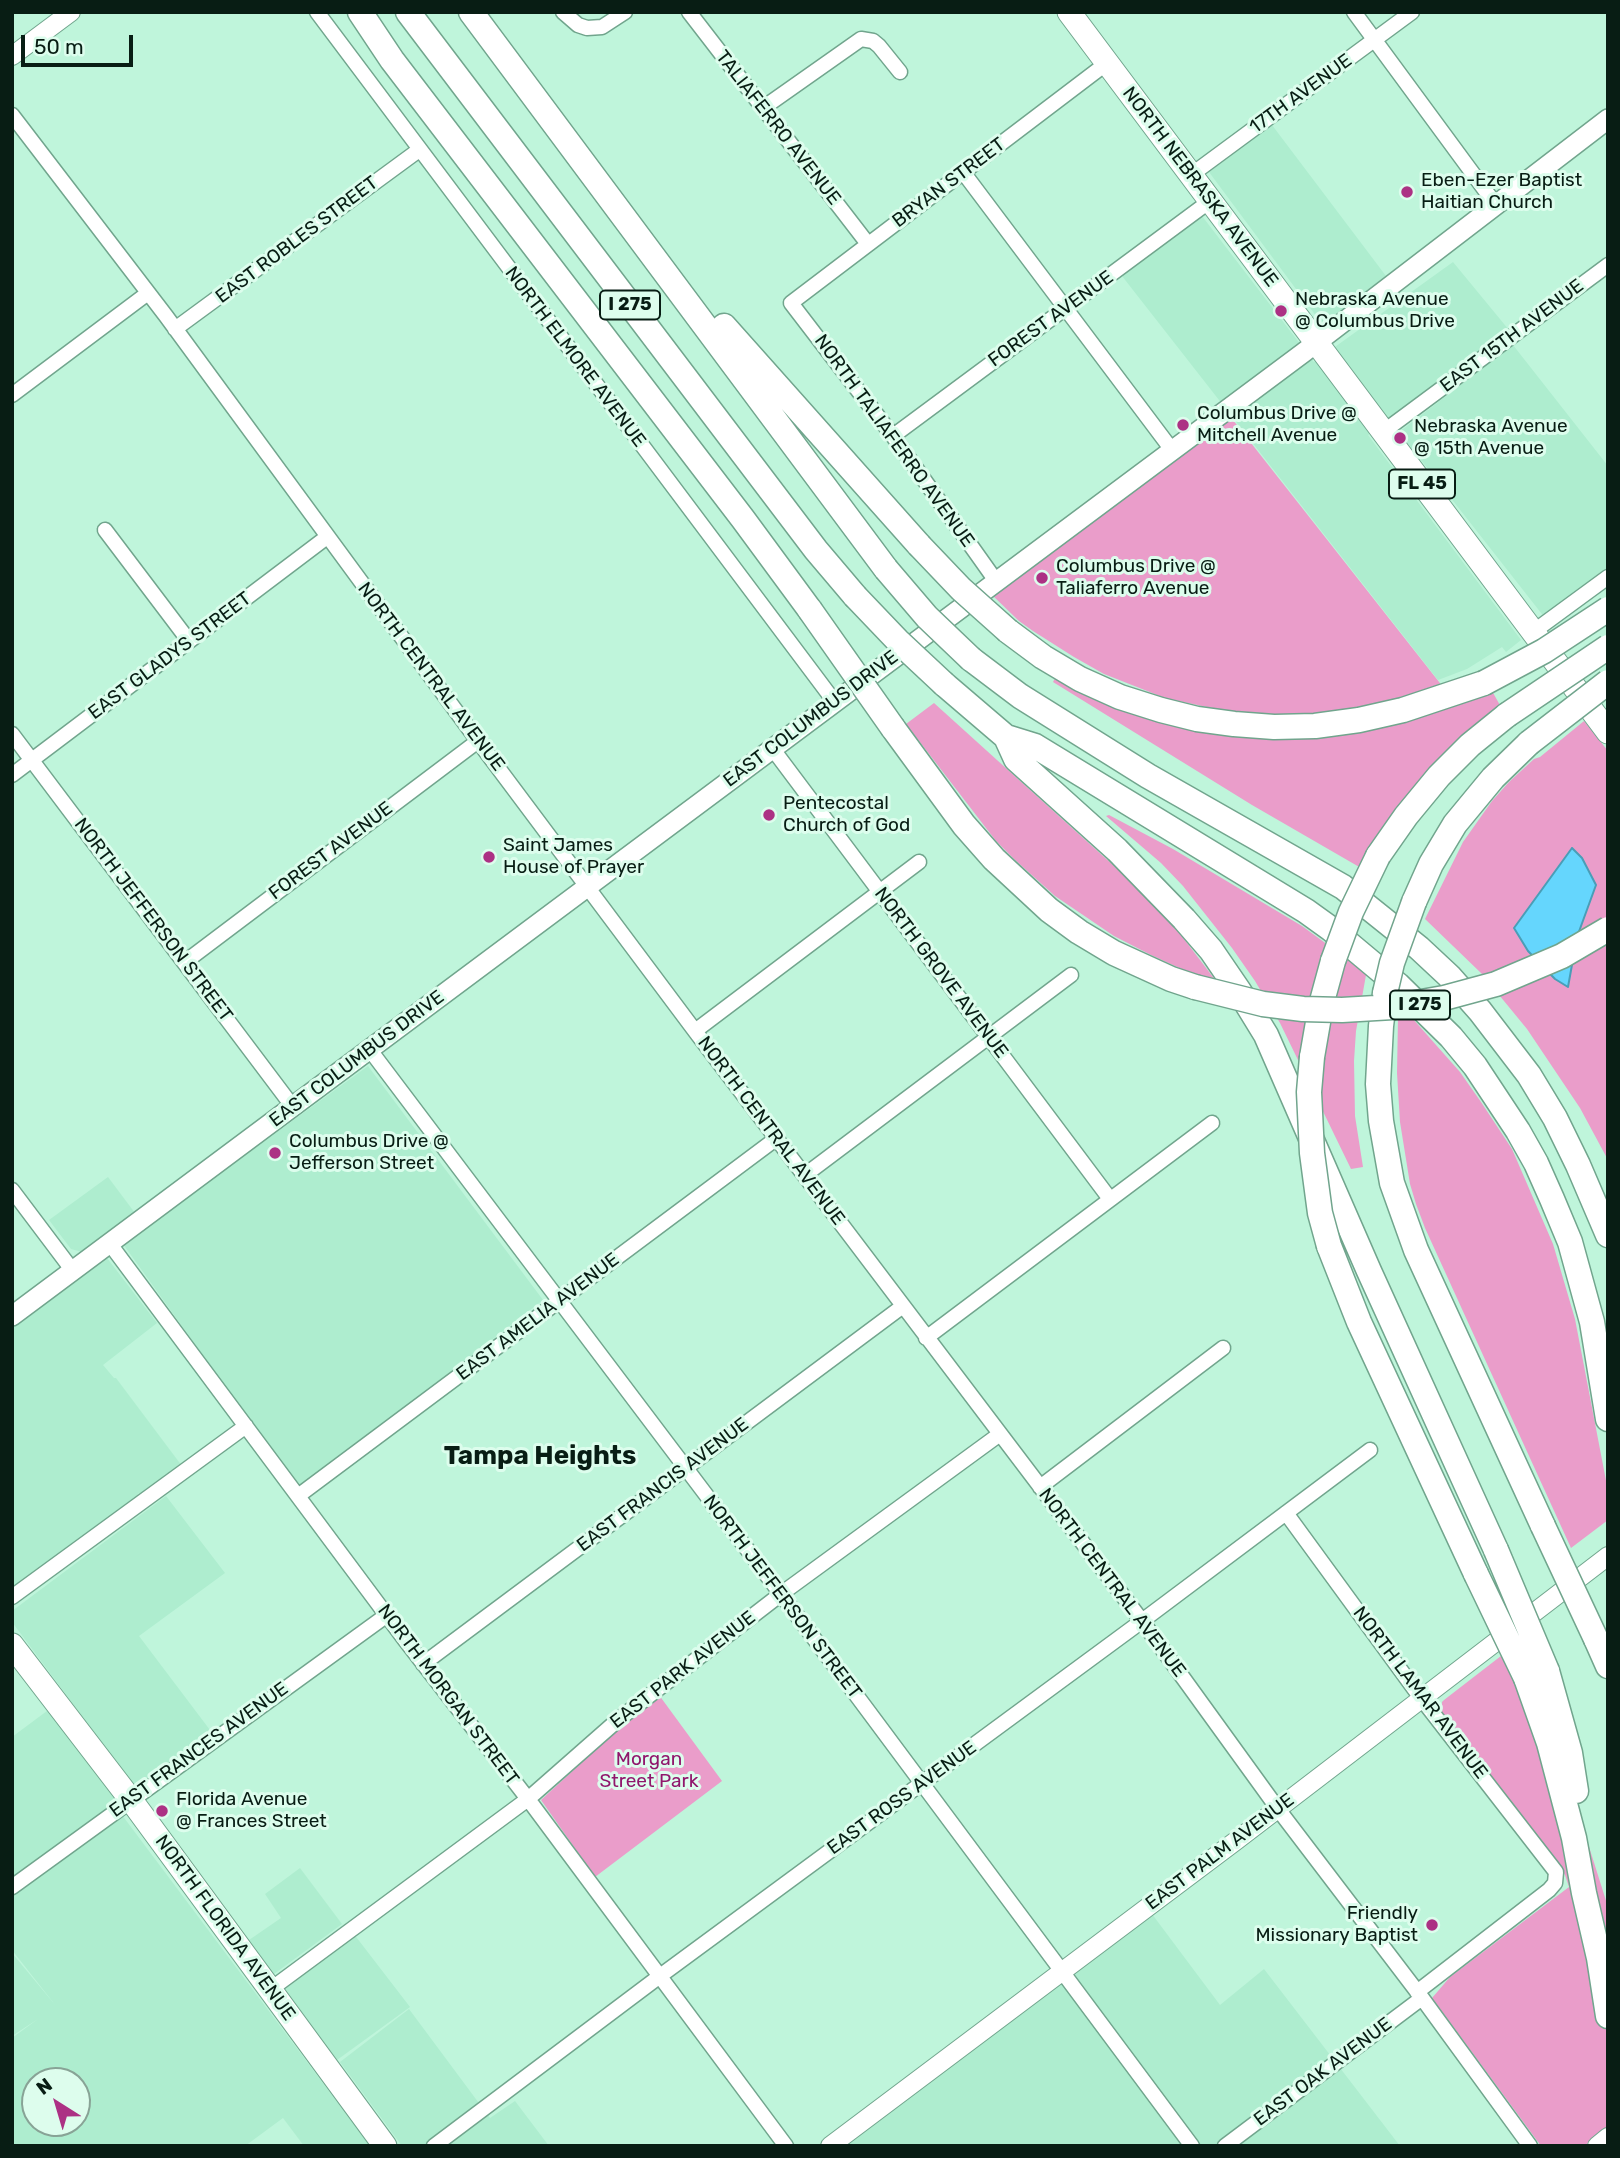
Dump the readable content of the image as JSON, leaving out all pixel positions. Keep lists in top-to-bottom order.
{
  "streets": {
    "highway": ["I 275"],
    "main road": [
      "NORTH NEBRASKA AVENUE",
      "FL 45",
      "EAST COLUMBUS DRIVE",
      "NORTH FLORIDA AVENUE"
    ],
    "street": [
      "17TH AVENUE",
      "TALIAFERRO AVENUE",
      "BRYAN STREET",
      "EAST ROBLES STREET",
      "FOREST AVENUE",
      "EAST 15TH AVENUE",
      "NORTH ELMORE AVENUE",
      "NORTH TALIAFERRO AVENUE",
      "EAST GLADYS STREET",
      "NORTH CENTRAL AVENUE",
      "NORTH JEFFERSON STREET",
      "NORTH GROVE AVENUE",
      "EAST AMELIA AVENUE",
      "EAST FRANCIS AVENUE",
      "EAST PARK AVENUE",
      "NORTH LAMAR AVENUE",
      "NORTH MORGAN STREET",
      "EAST FRANCES AVENUE",
      "EAST ROSS AVENUE",
      "EAST PALM AVENUE",
      "EAST OAK AVENUE"
    ]
  },
  "crossings": [
    ["17TH AVENUE", "NORTH NEBRASKA AVENUE"],
    ["TALIAFERRO AVENUE", "BRYAN STREET"],
    ["BRYAN STREET", "NORTH NEBRASKA AVENUE"],
    ["BRYAN STREET", "NORTH TALIAFERRO AVENUE"],
    ["NORTH NEBRASKA AVENUE", "FOREST AVENUE"],
    ["NORTH NEBRASKA AVENUE", "EAST 15TH AVENUE"],
    ["NORTH NEBRASKA AVENUE", "EAST COLUMBUS DRIVE"],
    ["EAST ROBLES STREET", "NORTH ELMORE AVENUE"],
    ["EAST ROBLES STREET", "NORTH CENTRAL AVENUE"],
    ["FOREST AVENUE", "NORTH TALIAFERRO AVENUE"],
    ["FOREST AVENUE", "NORTH CENTRAL AVENUE"],
    ["FOREST AVENUE", "NORTH JEFFERSON STREET"],
    ["NORTH ELMORE AVENUE", "EAST COLUMBUS DRIVE"],
    ["NORTH TALIAFERRO AVENUE", "EAST COLUMBUS DRIVE"],
    ["EAST GLADYS STREET", "NORTH CENTRAL AVENUE"],
    ["EAST GLADYS STREET", "NORTH JEFFERSON STREET"],
    ["NORTH CENTRAL AVENUE", "EAST COLUMBUS DRIVE"],
    ["NORTH CENTRAL AVENUE", "EAST AMELIA AVENUE"],
    ["NORTH CENTRAL AVENUE", "EAST FRANCIS AVENUE"],
    ["NORTH CENTRAL AVENUE", "EAST PARK AVENUE"],
    ["NORTH CENTRAL AVENUE", "EAST ROSS AVENUE"],
    ["NORTH CENTRAL AVENUE", "EAST PALM AVENUE"],
    ["NORTH CENTRAL AVENUE", "EAST OAK AVENUE"],
    ["EAST COLUMBUS DRIVE", "NORTH JEFFERSON STREET"],
    ["EAST COLUMBUS DRIVE", "NORTH GROVE AVENUE"],
    ["EAST COLUMBUS DRIVE", "NORTH MORGAN STREET"],
    ["NORTH JEFFERSON STREET", "EAST AMELIA AVENUE"],
    ["NORTH JEFFERSON STREET", "EAST FRANCIS AVENUE"],
    ["NORTH JEFFERSON STREET", "EAST PARK AVENUE"],
    ["NORTH JEFFERSON STREET", "EAST ROSS AVENUE"],
    ["NORTH JEFFERSON STREET", "EAST PALM AVENUE"],
    ["EAST AMELIA AVENUE", "NORTH MORGAN STREET"],
    ["EAST FRANCIS AVENUE", "NORTH MORGAN STREET"],
    ["EAST PARK AVENUE", "NORTH MORGAN STREET"],
    ["EAST PARK AVENUE", "NORTH FLORIDA AVENUE"],
    ["NORTH LAMAR AVENUE", "EAST ROSS AVENUE"],
    ["NORTH LAMAR AVENUE", "EAST PALM AVENUE"],
    ["NORTH LAMAR AVENUE", "EAST OAK AVENUE"],
    ["NORTH MORGAN STREET", "EAST FRANCES AVENUE"],
    ["NORTH MORGAN STREET", "EAST ROSS AVENUE"],
    ["EAST FRANCES AVENUE", "NORTH FLORIDA AVENUE"]
  ],
  "districts": ["Tampa Heights"],
  "parks": ["Morgan Street Park"],
  "places": [
    "Eben-Ezer Baptist Haitian Church",
    "Nebraska Avenue @ Columbus Drive",
    "Columbus Drive @ Mitchell Avenue",
    "Nebraska Avenue @ 15th Avenue",
    "Columbus Drive @ Taliaferro Avenue",
    "Pentecostal Church of God",
    "Saint James House of Prayer",
    "Columbus Drive @ Jefferson Street",
    "Florida Avenue @ Frances Street",
    "Friendly Missionary Baptist"
  ],
  "scale_bar": "50 m",
  "north": "top left"
}
